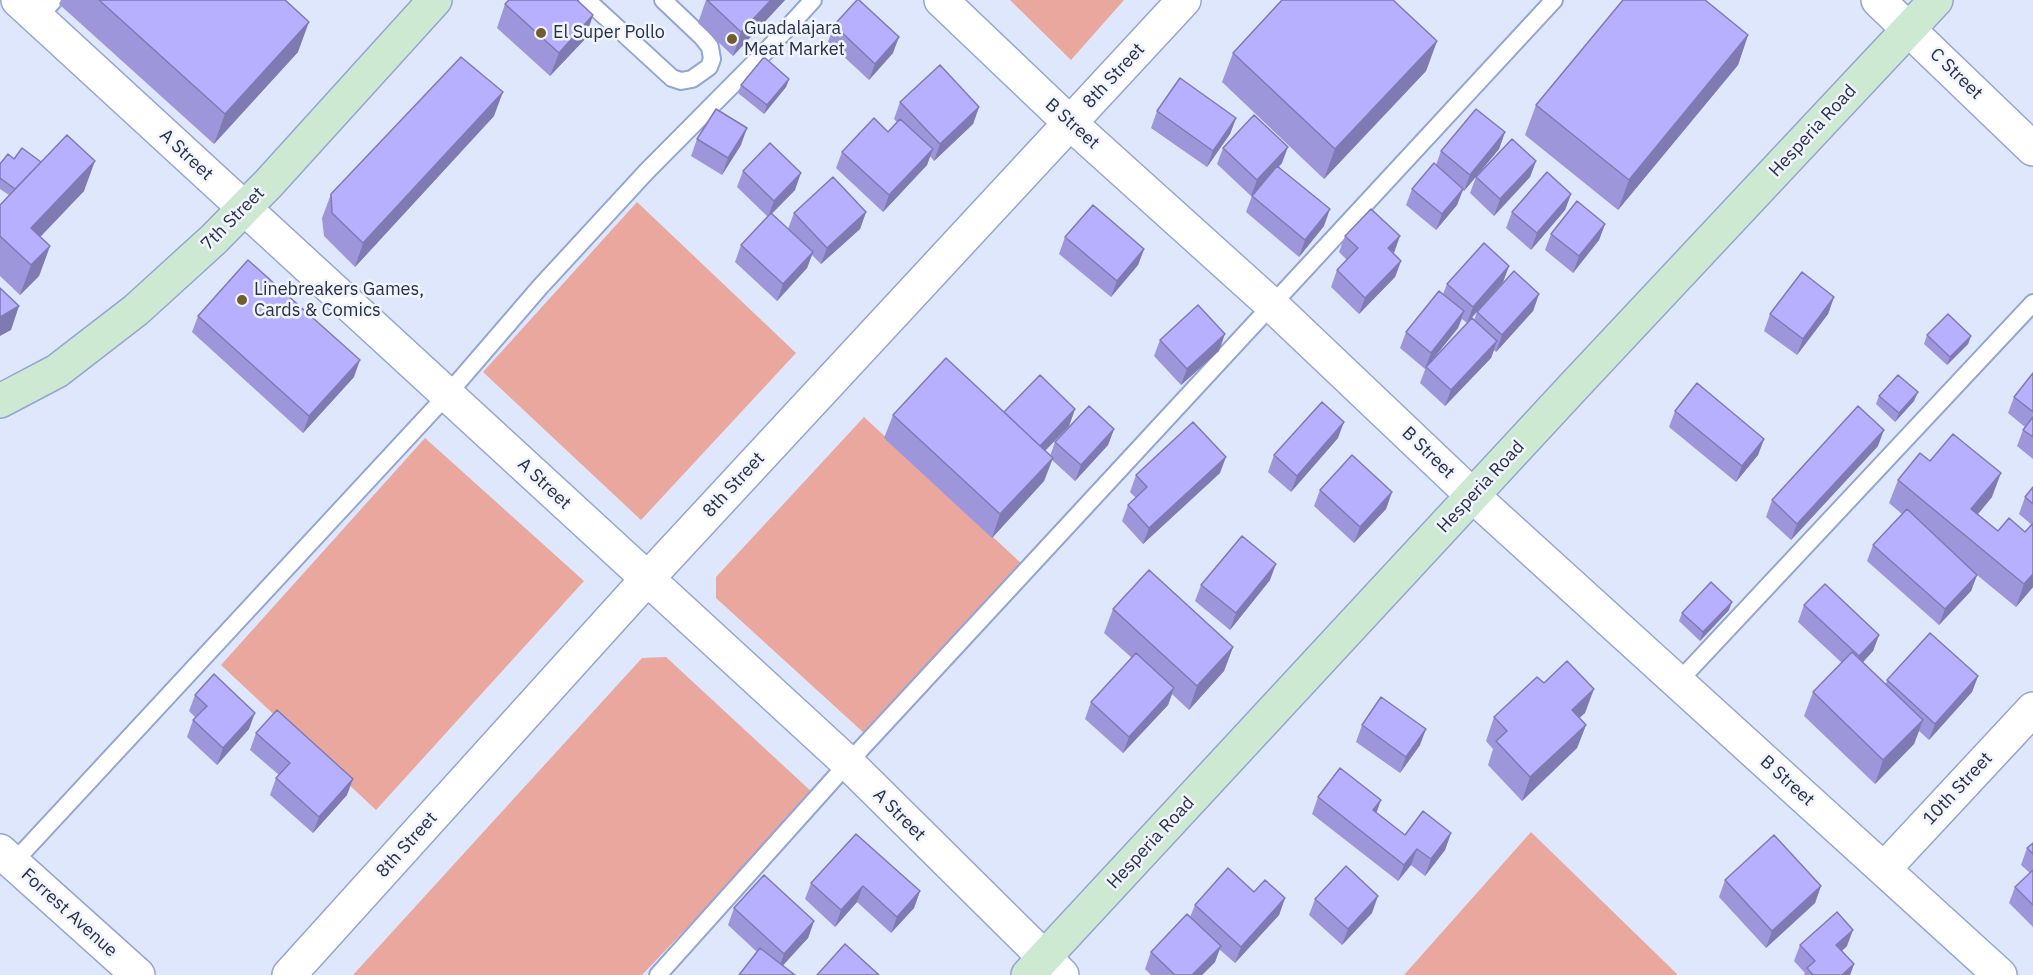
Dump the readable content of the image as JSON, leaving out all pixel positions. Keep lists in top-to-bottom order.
{
  "streets": {
    "main road": ["Hesperia Road", "7th Street"],
    "street": [
      "C Street",
      "8th Street",
      "B Street",
      "A Street",
      "10th Street",
      "Forrest Avenue"
    ]
  },
  "crossings": [
    ["C Street", "Hesperia Road"],
    ["8th Street", "B Street"],
    ["8th Street", "A Street"],
    ["B Street", "Hesperia Road"],
    ["B Street", "10th Street"],
    ["Hesperia Road", "A Street"],
    ["A Street", "7th Street"]
  ],
  "places": ["El Super Pollo", "Guadalajara Meat Market", "Linebreakers Games, Cards & Comics"]
}
